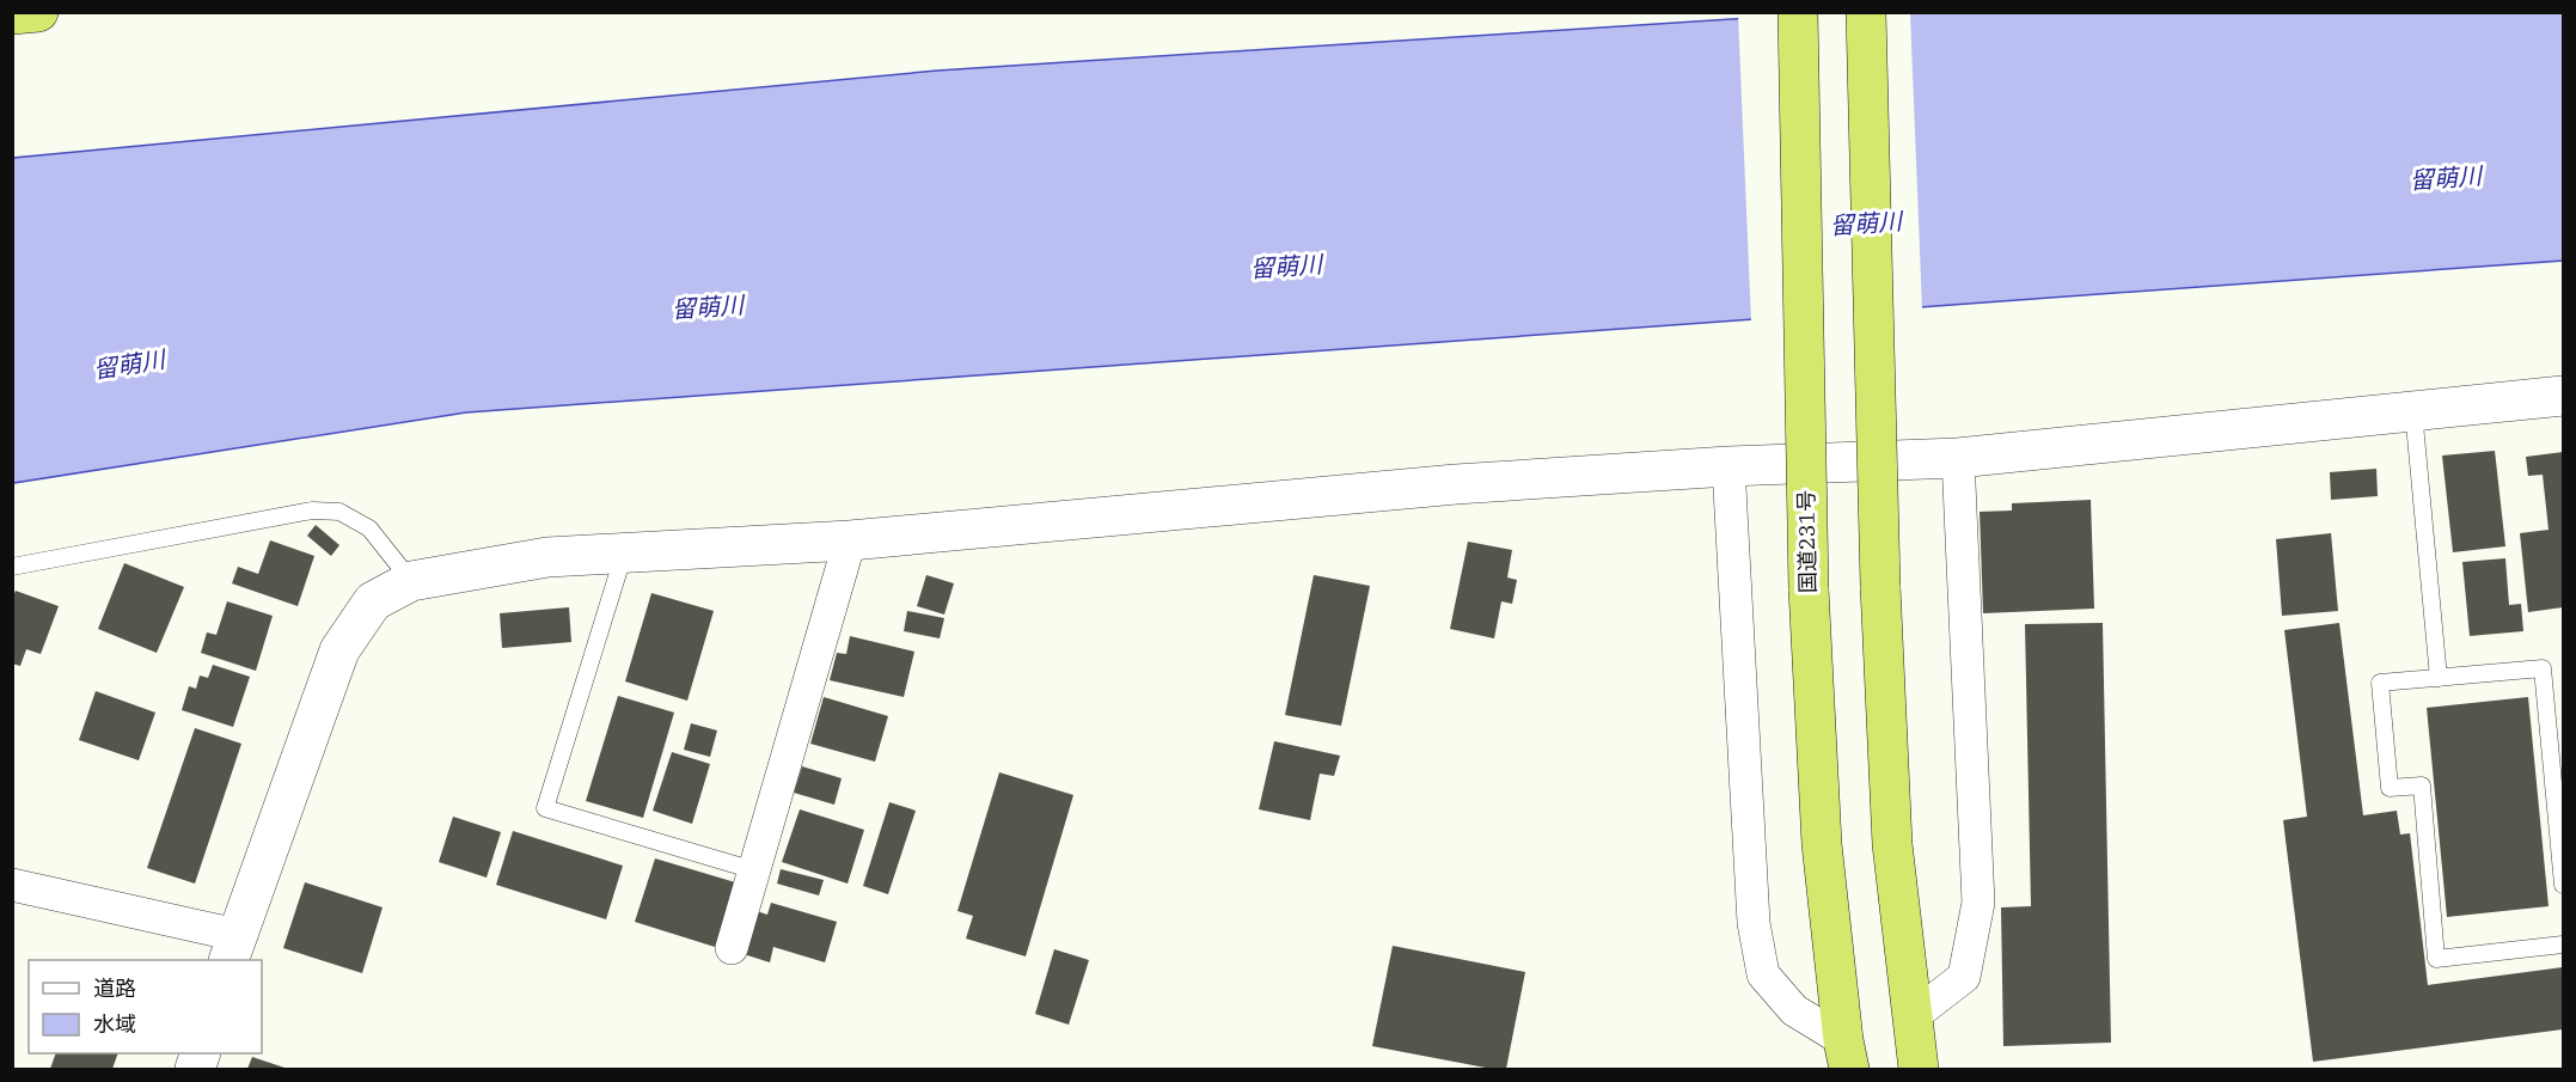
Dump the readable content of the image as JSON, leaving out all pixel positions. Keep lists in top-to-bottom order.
{
  "streets": {
    "highway": ["国道231号"]
  },
  "water": ["留萌川"],
  "legend": ["道路", "水域"]
}
